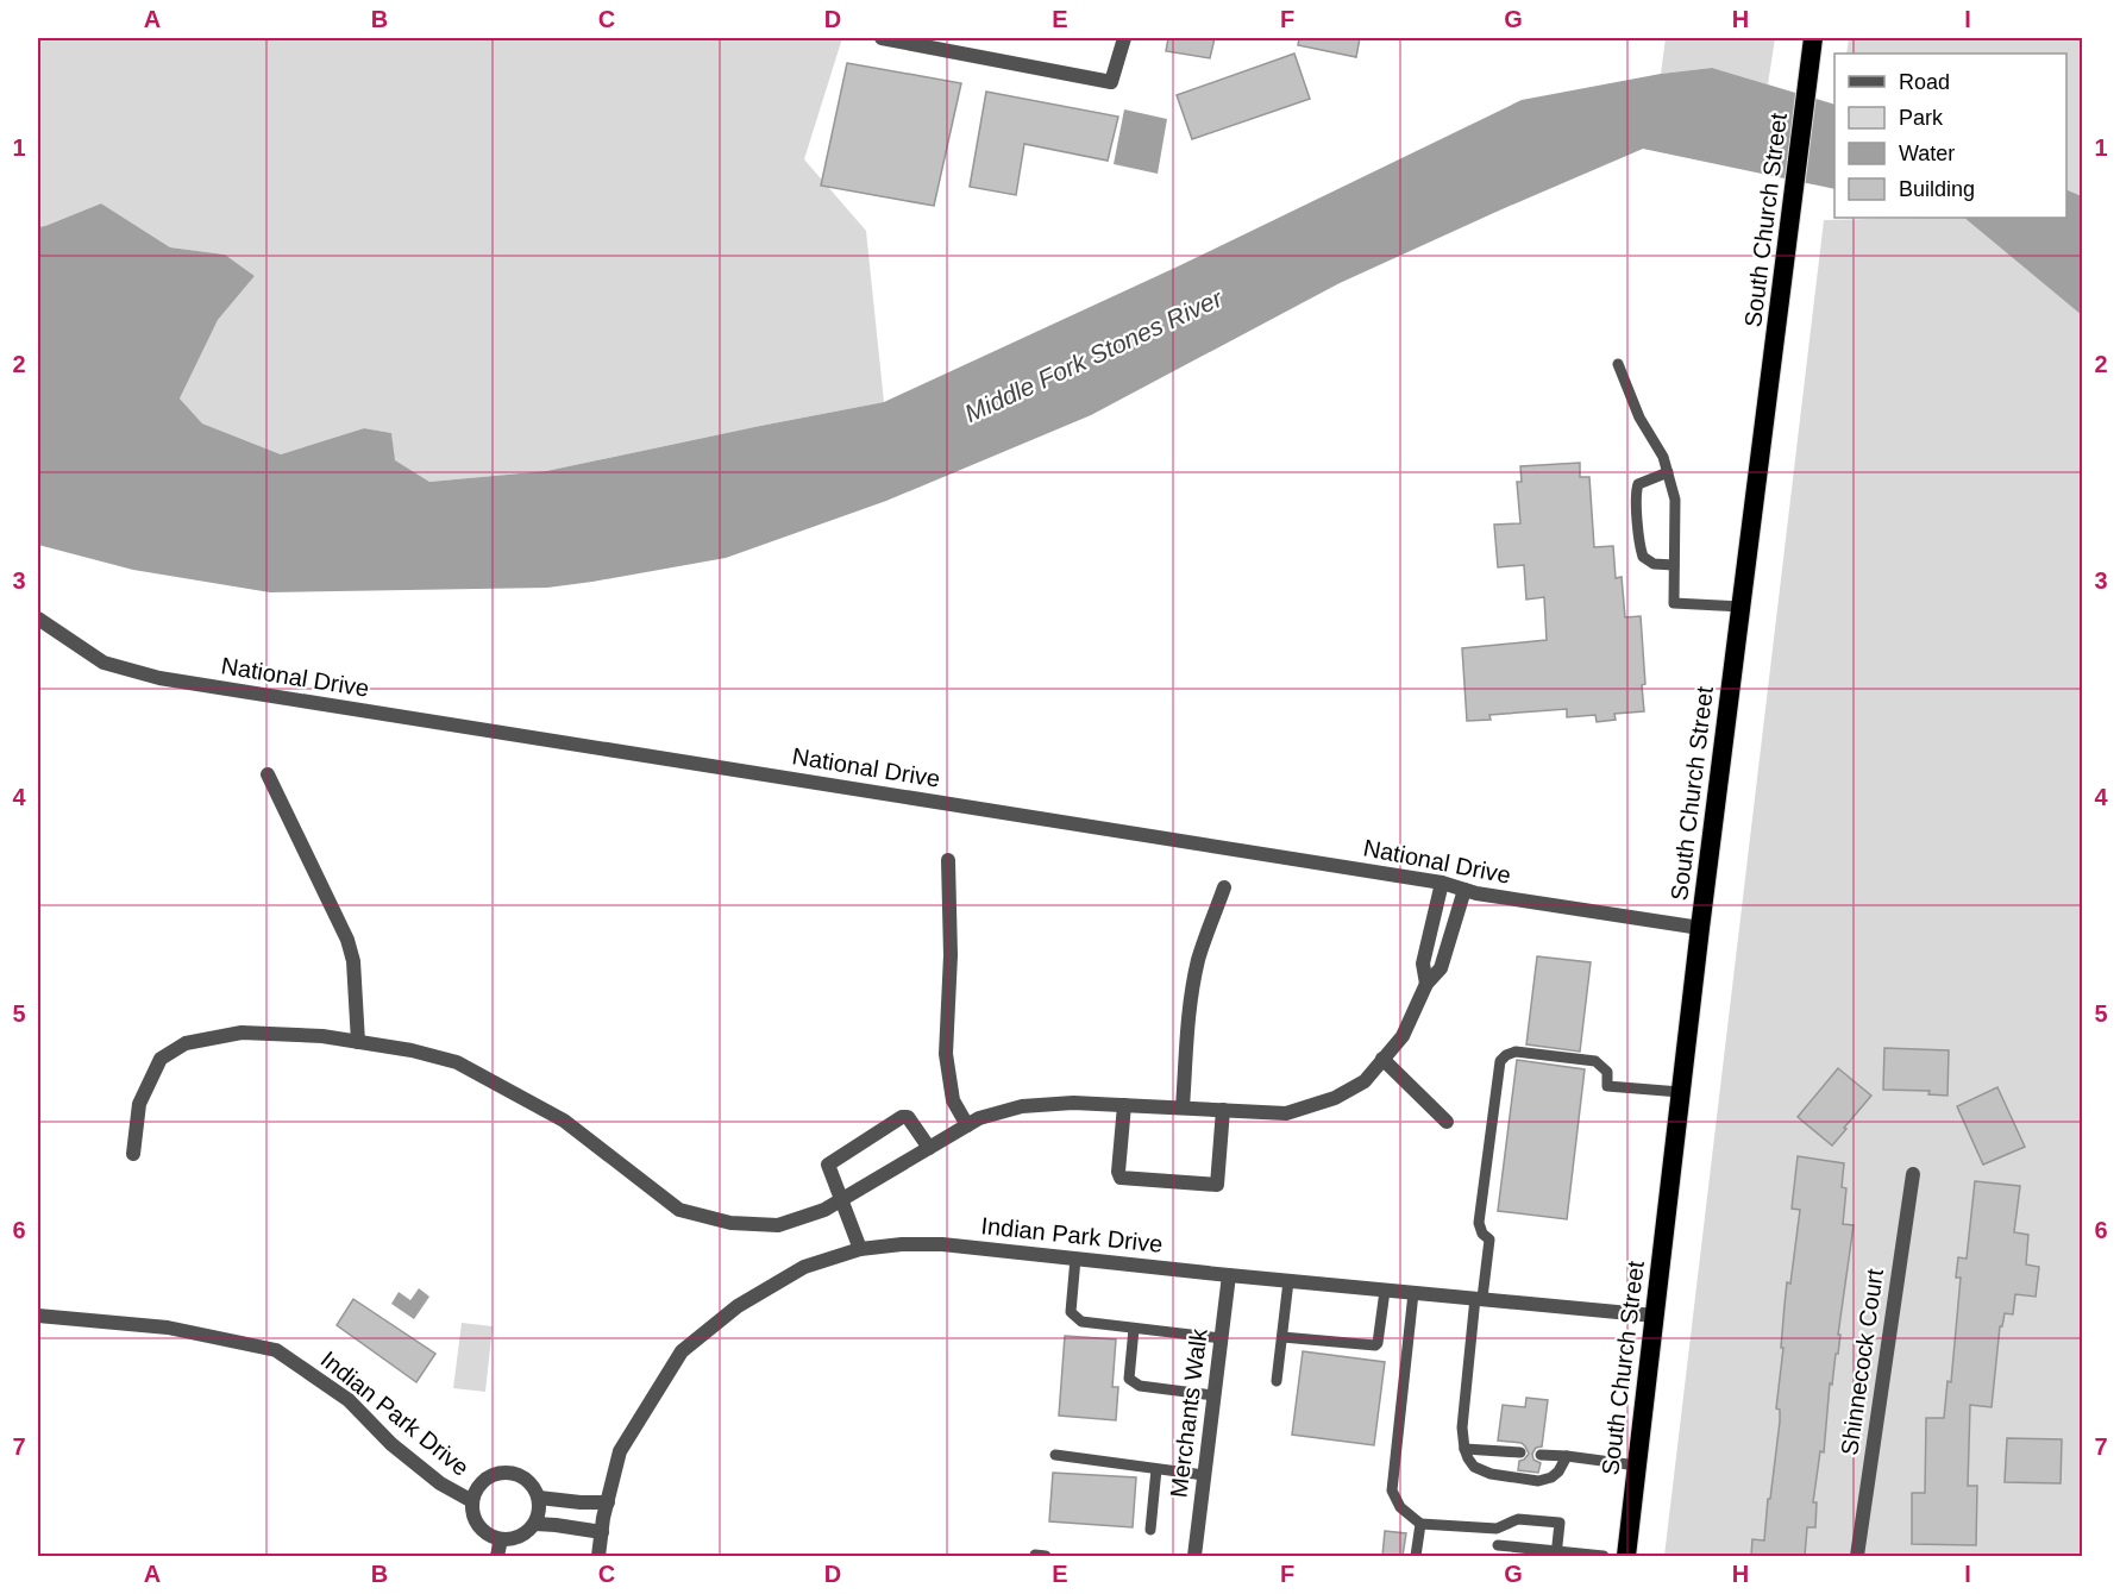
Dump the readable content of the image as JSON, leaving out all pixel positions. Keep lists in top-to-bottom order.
{
  "streets": {
    "highway": ["South Church Street"],
    "street": [
      "National Drive",
      "Indian Park Drive",
      "Shinnecock Court",
      "Merchants Walk"
    ]
  },
  "crossings": [
    ["South Church Street", "National Drive"],
    ["South Church Street", "Indian Park Drive"],
    ["Indian Park Drive", "Merchants Walk"]
  ],
  "water": ["Middle Fork Stones River"],
  "legend": [
    "Road",
    "Park",
    "Water",
    "Building"
  ],
  "grid": {
    "columns": [
      "A",
      "B",
      "C",
      "D",
      "E",
      "F",
      "G",
      "H",
      "I"
    ],
    "rows": [
      "1",
      "2",
      "3",
      "4",
      "5",
      "6",
      "7"
    ]
  }
}
